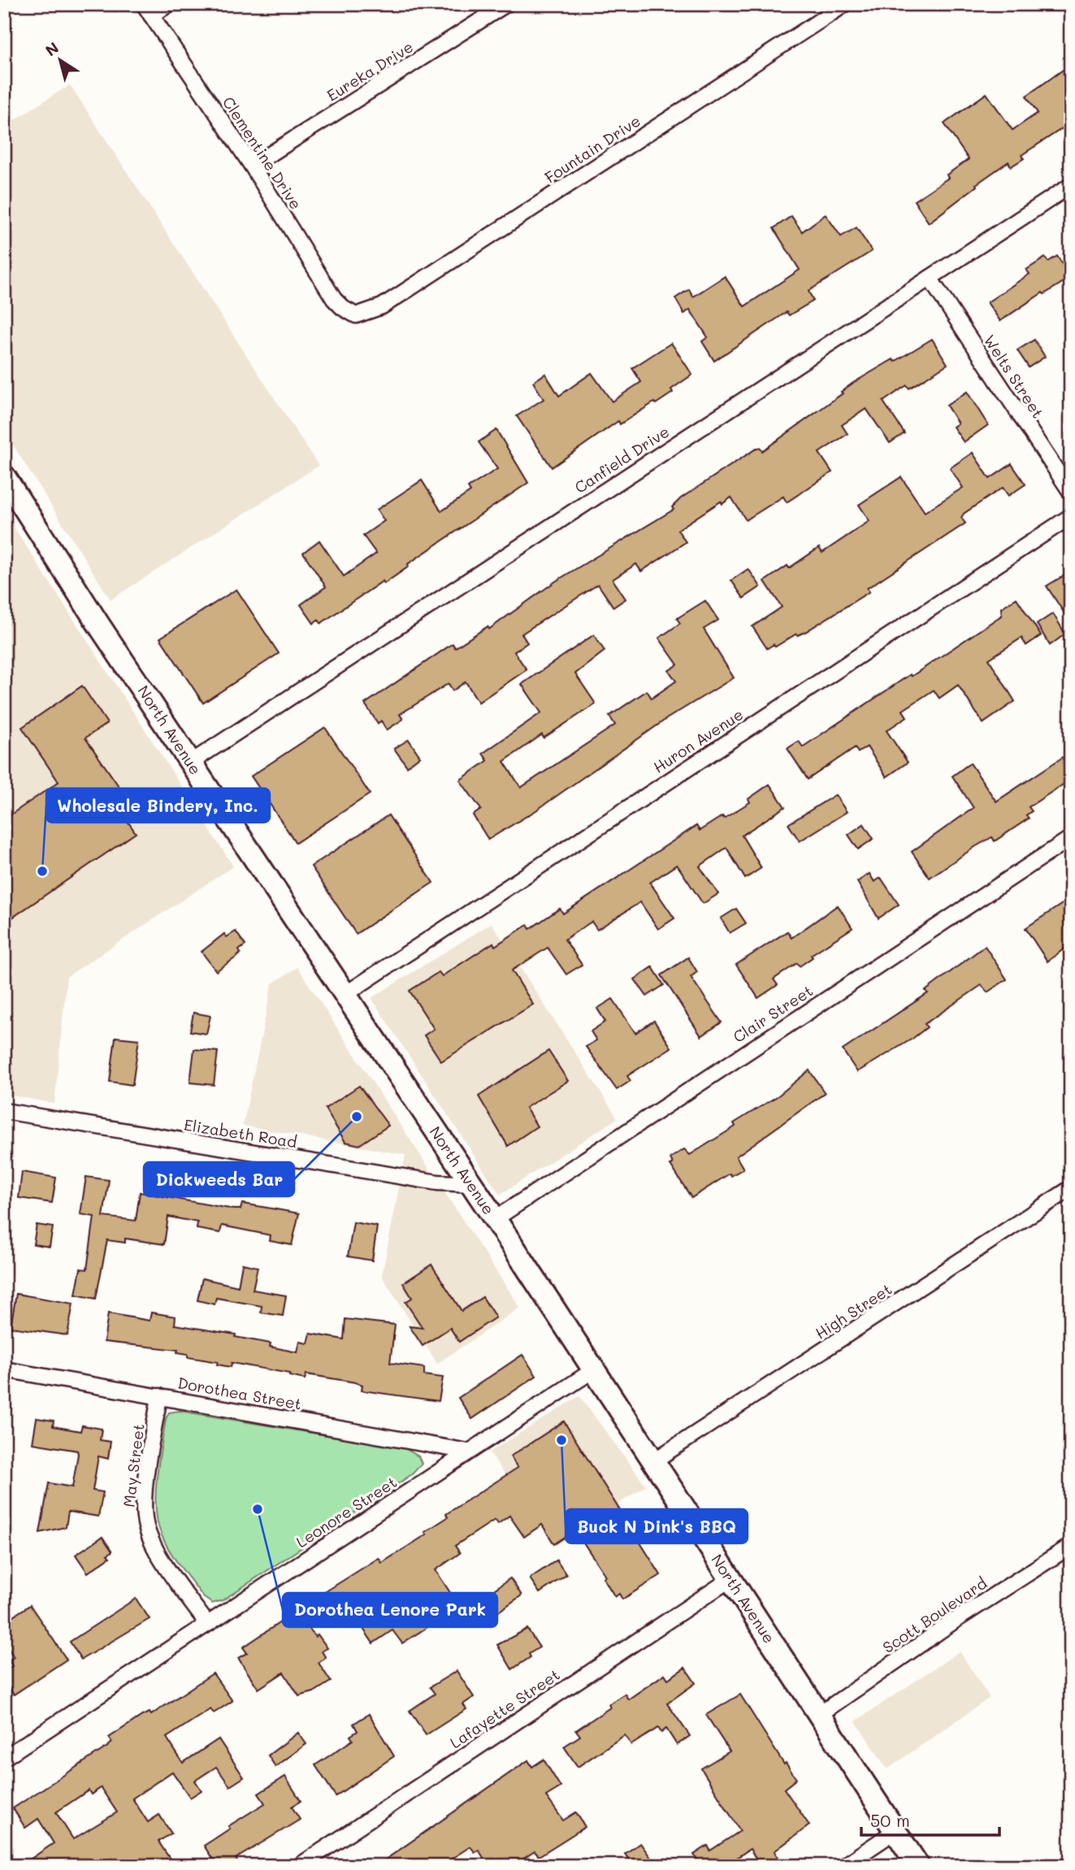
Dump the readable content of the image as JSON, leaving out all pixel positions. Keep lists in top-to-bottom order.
{
  "streets": {
    "main road": ["North Avenue"],
    "street": [
      "Eureka Drive",
      "Fountain Drive",
      "Clementine Drive",
      "Welts Street",
      "Canfield Drive",
      "Huron Avenue",
      "Clair Street",
      "Elizabeth Road",
      "High Street",
      "Dorothea Street",
      "May Street",
      "Leonore Street",
      "Scott Boulevard",
      "Lafayette Street"
    ]
  },
  "crossings": [
    ["Eureka Drive", "Clementine Drive"],
    ["Fountain Drive", "Clementine Drive"],
    ["Welts Street", "Canfield Drive"],
    ["Canfield Drive", "North Avenue"],
    ["North Avenue", "Huron Avenue"],
    ["North Avenue", "Clair Street"],
    ["North Avenue", "Elizabeth Road"],
    ["North Avenue", "High Street"],
    ["North Avenue", "Leonore Street"],
    ["North Avenue", "Scott Boulevard"],
    ["North Avenue", "Lafayette Street"],
    ["Dorothea Street", "May Street"],
    ["Dorothea Street", "Leonore Street"],
    ["May Street", "Leonore Street"]
  ],
  "places": [
    "Wholesale Bindery, Inc.",
    "Dickweeds Bar",
    "Buck N Dink's BBQ",
    "Dorothea Lenore Park"
  ],
  "scale_bar": "50 m",
  "north": "top left"
}
